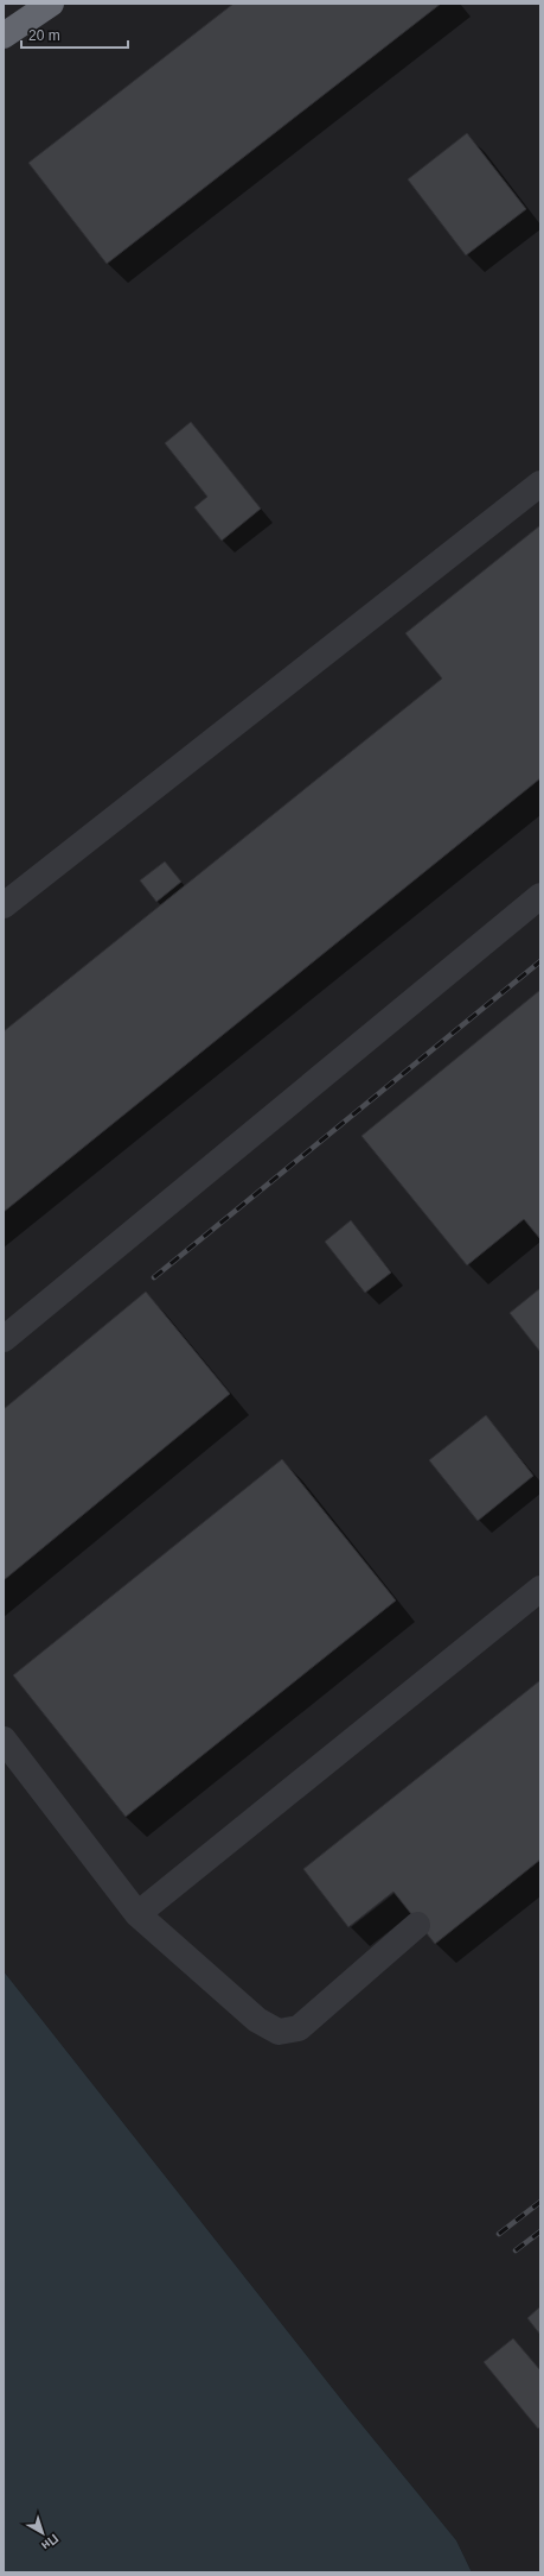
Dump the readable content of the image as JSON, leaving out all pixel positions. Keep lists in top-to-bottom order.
{
  "scale_bar": "20 m",
  "north": "bottom right"
}
